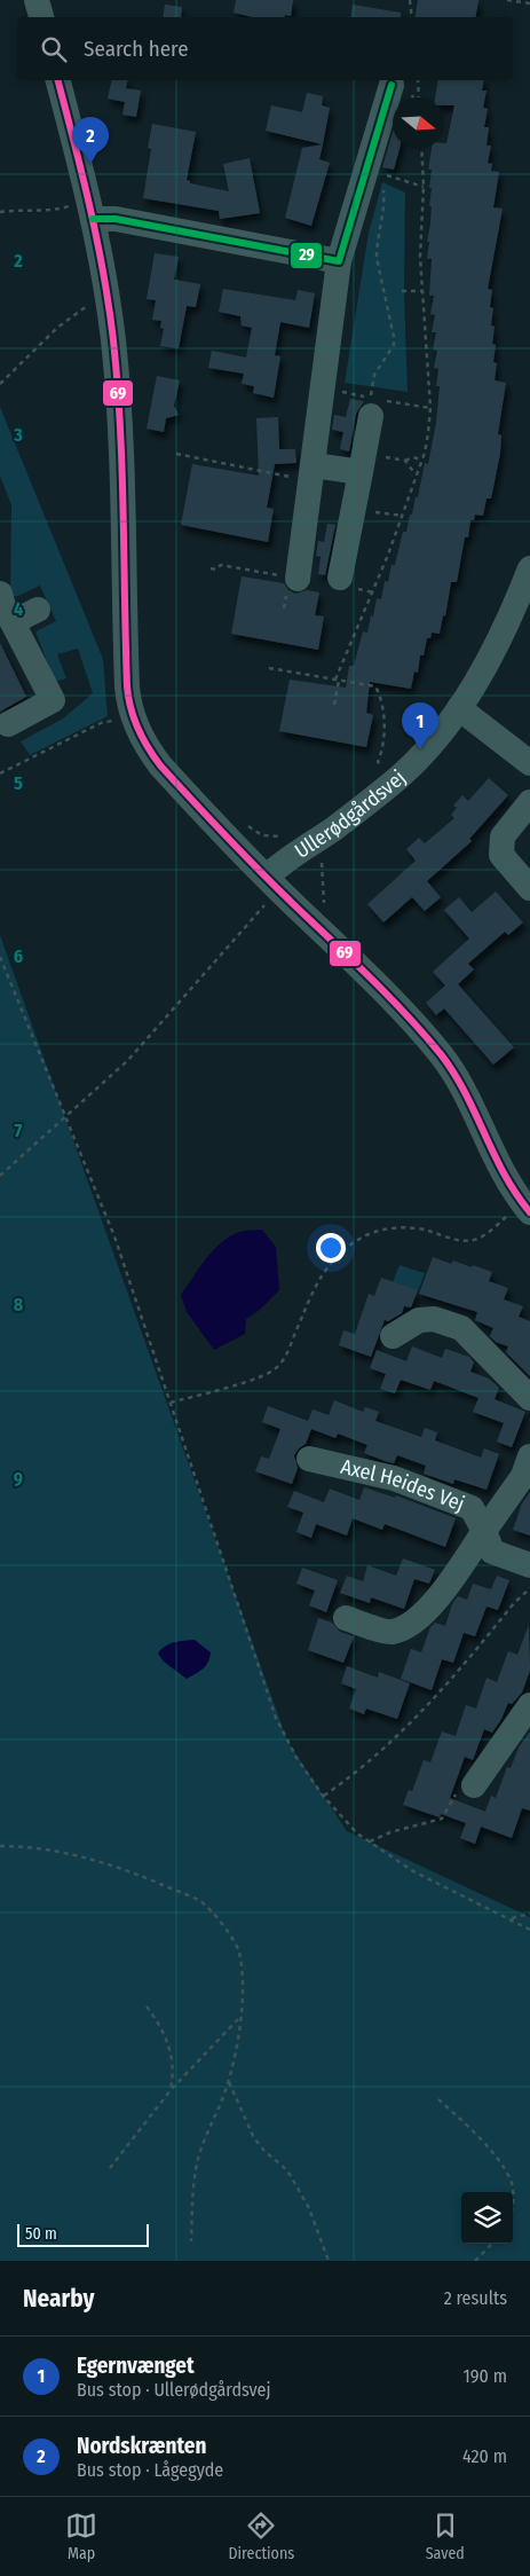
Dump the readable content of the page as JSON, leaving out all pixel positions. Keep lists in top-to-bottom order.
{
  "streets": {
    "street": ["Ullerødgårdsvej", "Axel Heides Vej"]
  },
  "lines": ["transit line 69", "transit line 29"],
  "scale_bar": "50 m",
  "north": "right",
  "page": {
    "search": "Search here",
    "pins": ["2", "1"],
    "scale": "50 m",
    "heading": ["Nearby", "2 results"],
    "list": [
      {
        "mark": "1",
        "name": "Egernvænget",
        "note": "Bus stop · Ullerødgårdsvej",
        "value": "190 m"
      },
      {
        "mark": "2",
        "name": "Nordskrænten",
        "note": "Bus stop · Lågegyde",
        "value": "420 m"
      }
    ],
    "nav": ["Map", "Directions", "Saved"]
  },
  "grid": {
    "rows": [
      "2",
      "3",
      "4",
      "5",
      "6",
      "7",
      "8",
      "9"
    ]
  }
}
